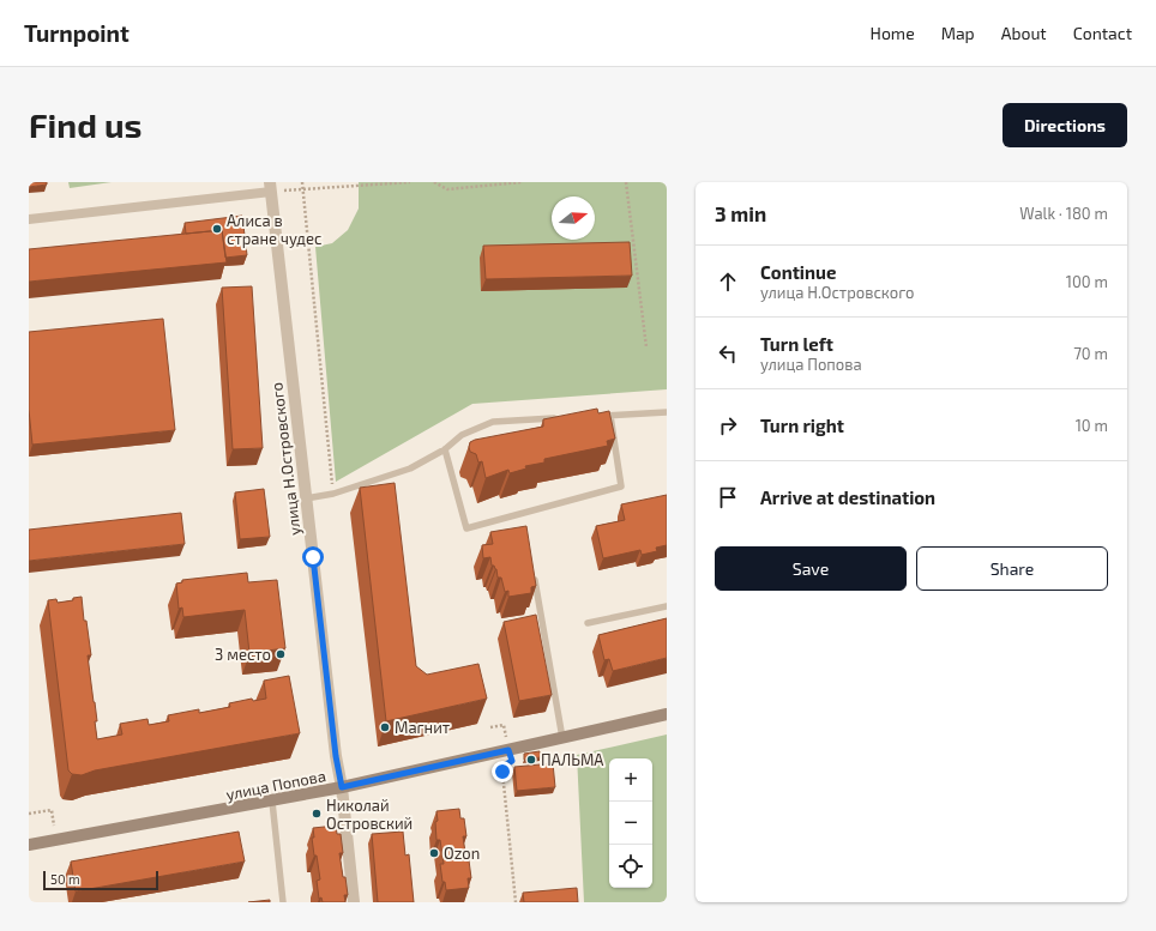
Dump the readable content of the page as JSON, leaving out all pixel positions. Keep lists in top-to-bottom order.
{
  "streets": {
    "main road": ["улица Попова"],
    "street": ["улица Н.Островского"]
  },
  "crossings": [
    ["улица Н.Островского", "улица Попова"]
  ],
  "places": [
    "Алиса в стране чудес",
    "3 место",
    "Магнит",
    "ПАЛЬМА",
    "Николай Островский",
    "Ozon"
  ],
  "scale_bar": "50 m",
  "north": "right",
  "page": {
    "header": "Turnpoint",
    "nav": [
      "Home",
      "Map",
      "About",
      "Contact"
    ],
    "buttons": [
      "Directions",
      ["Save", "Share"]
    ],
    "title": "Find us",
    "heading": ["3 min", "Walk · 180 m"],
    "list": [
      ["Continue", "улица Н.Островского", "100 m"],
      ["Turn left", "улица Попова", "70 m"],
      ["Turn right", "10 m"],
      "Arrive at destination"
    ],
    "map_buttons": ["+", "−"],
    "scale": "50 m"
  }
}
